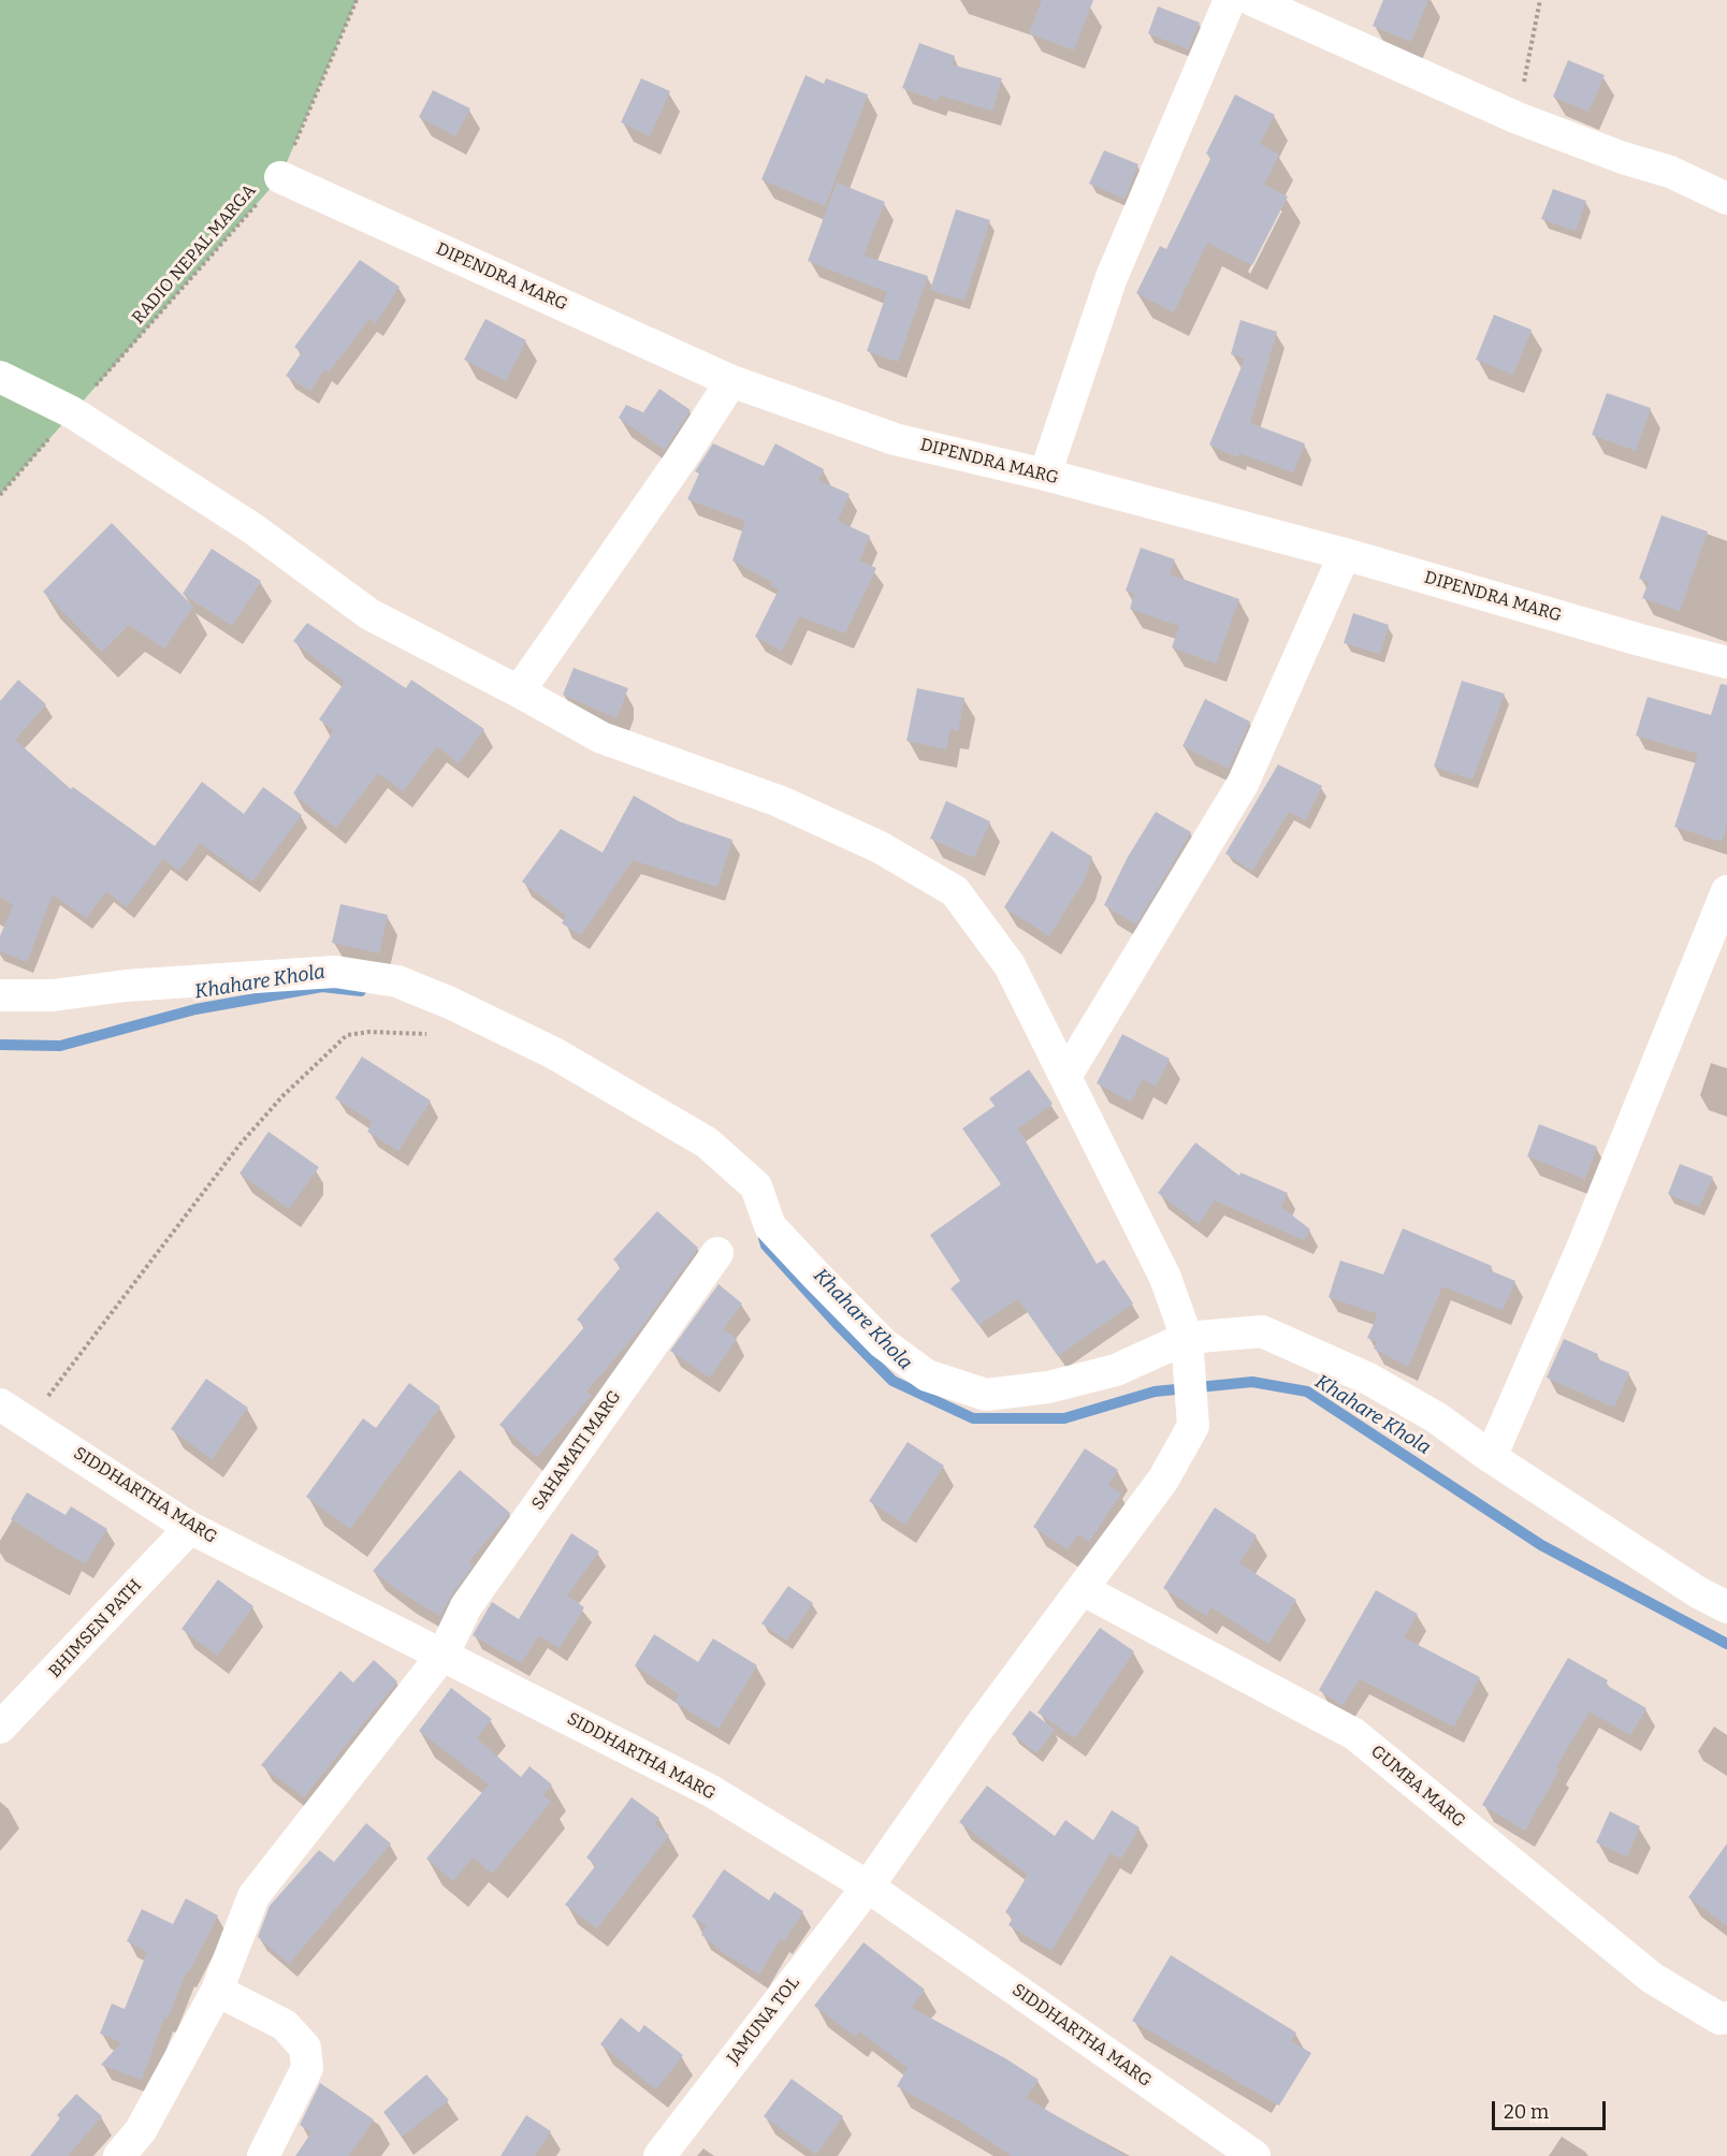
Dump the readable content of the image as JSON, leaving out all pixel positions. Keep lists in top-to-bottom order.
{
  "streets": {
    "street": [
      "DIPENDRA MARG",
      "SAHAMATI MARG",
      "SIDDHARTHA MARG",
      "BHIMSEN PATH",
      "GUMBA MARG",
      "JAMUNA TOL"
    ],
    "path": ["RADIO NEPAL MARGA"]
  },
  "crossings": [
    ["RADIO NEPAL MARGA", "DIPENDRA MARG"],
    ["SAHAMATI MARG", "SIDDHARTHA MARG"],
    ["SIDDHARTHA MARG", "BHIMSEN PATH"],
    ["SIDDHARTHA MARG", "JAMUNA TOL"],
    ["GUMBA MARG", "JAMUNA TOL"]
  ],
  "water": ["Khahare Khola"],
  "scale_bar": "20 m"
}
